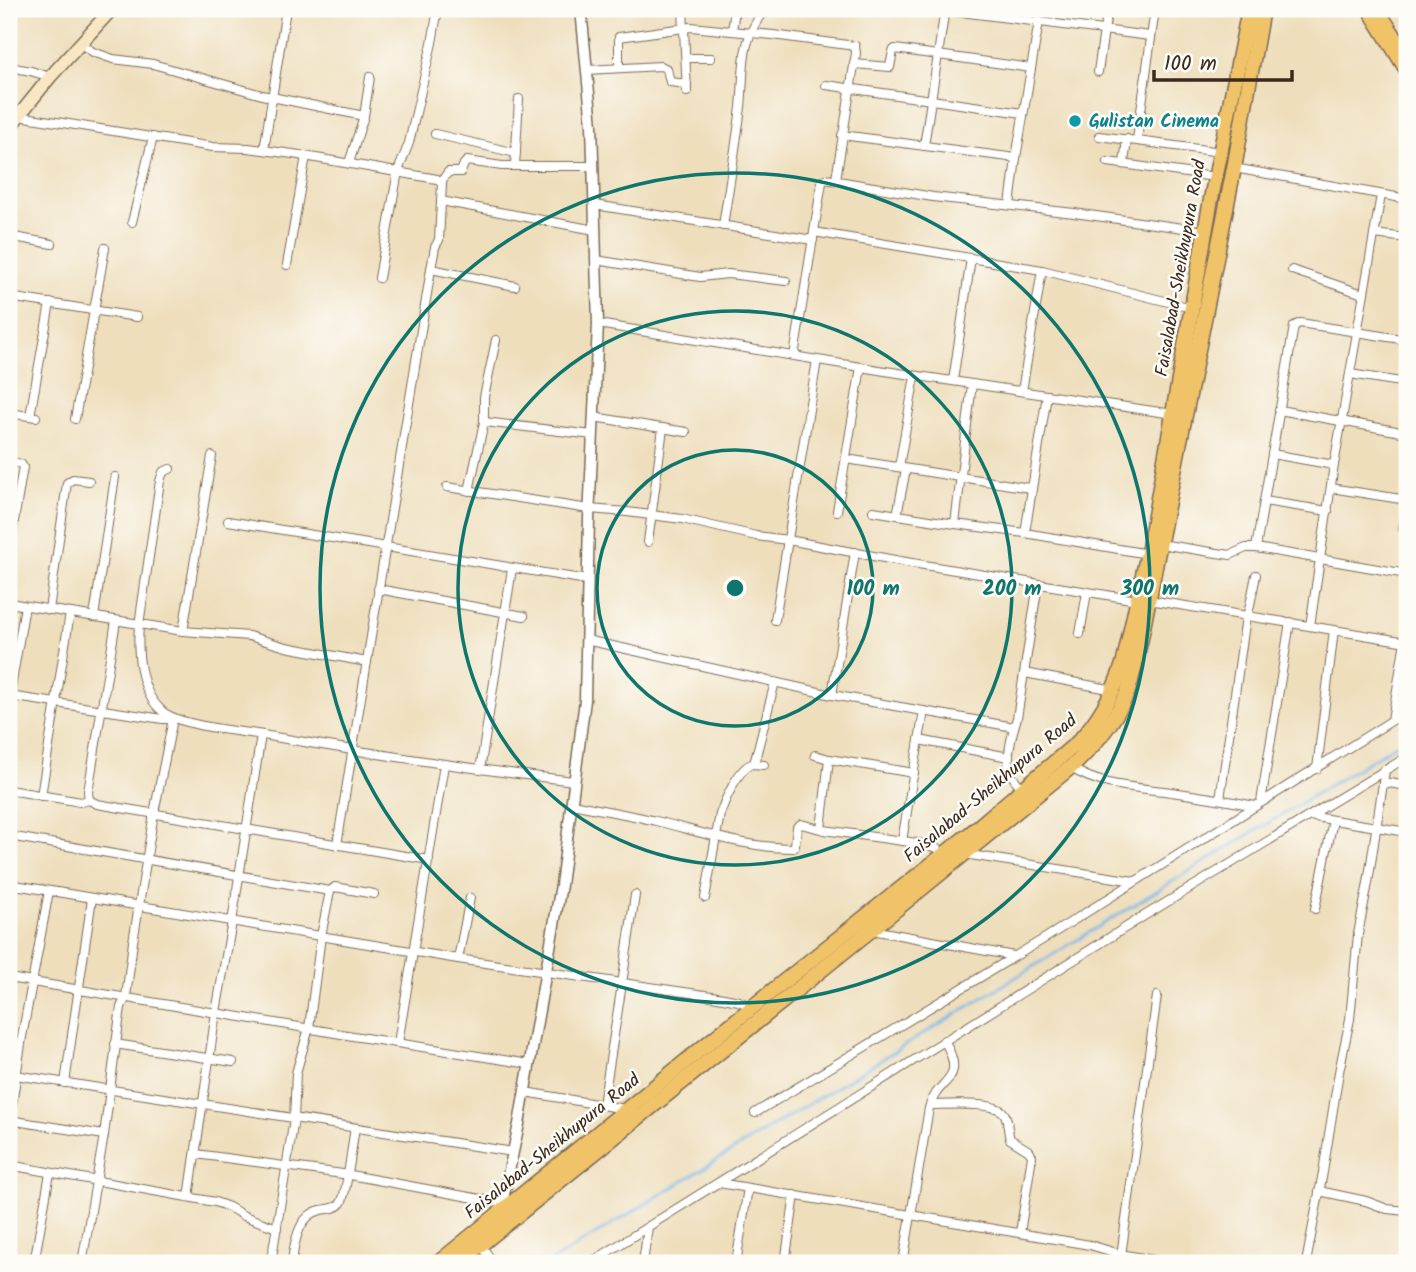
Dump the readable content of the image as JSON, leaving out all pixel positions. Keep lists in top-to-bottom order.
{
  "streets": {
    "highway": ["Faisalabad-Sheikhupura Road"]
  },
  "places": ["Gulistan Cinema"],
  "scale_bar": "100 m",
  "rings": ["100 m", "200 m", "300 m"]
}
